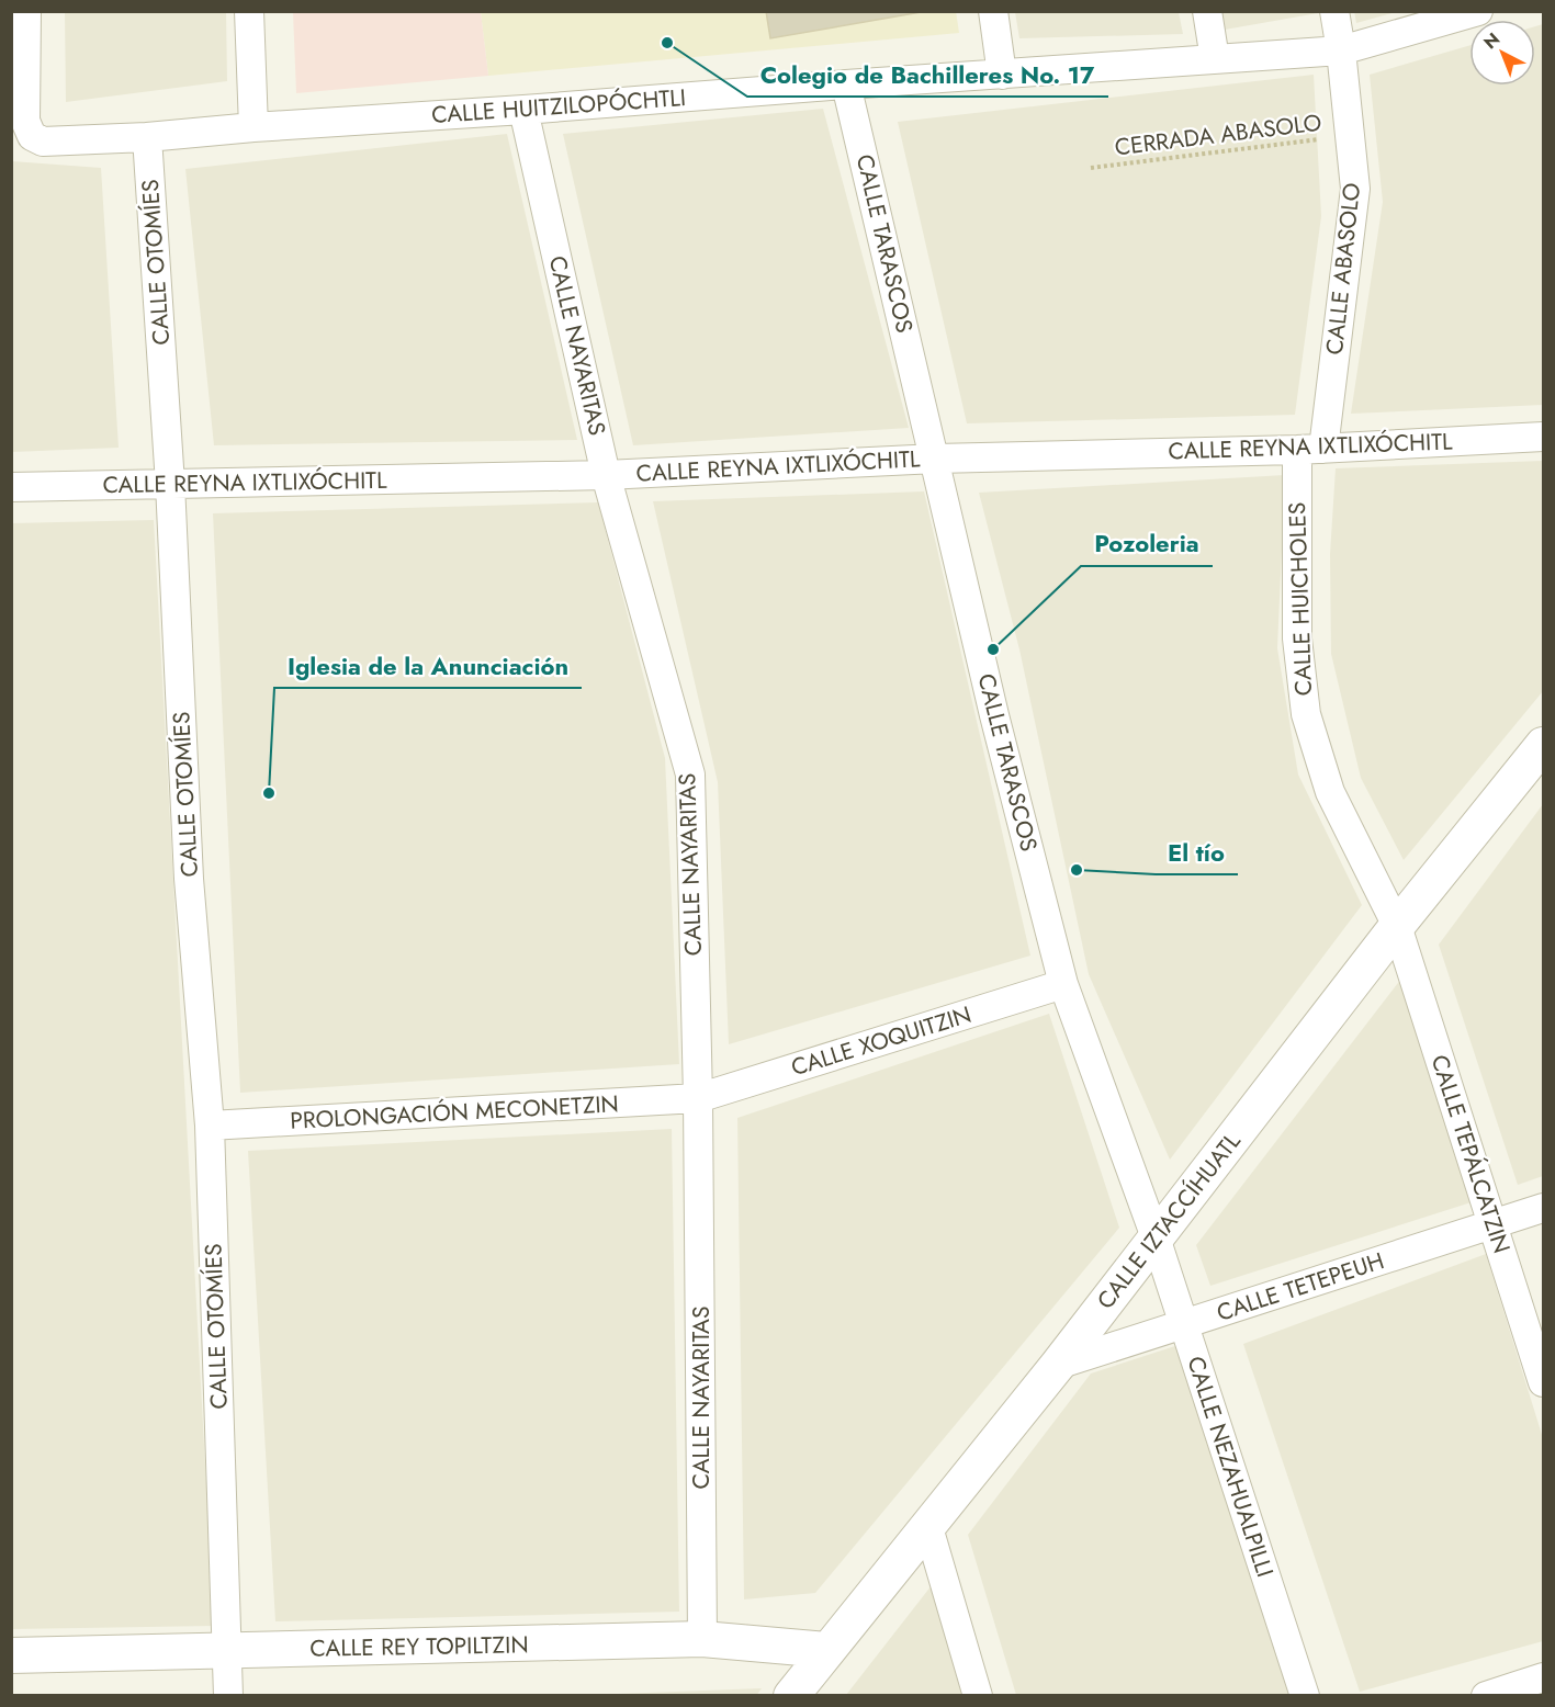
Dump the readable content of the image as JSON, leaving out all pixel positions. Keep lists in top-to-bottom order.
{
  "streets": {
    "street": [
      "CALLE HUITZILOPÓCHTLI",
      "CALLE TARASCOS",
      "CALLE OTOMÍES",
      "CALLE ABASOLO",
      "CALLE NAYARITAS",
      "CALLE REYNA IXTLIXÓCHITL",
      "CALLE HUICHOLES",
      "CALLE XOQUITZIN",
      "PROLONGACIÓN MECONETZIN",
      "CALLE TEPÁLCATZIN",
      "CALLE IZTACCÍHUATL",
      "CALLE TETEPEUH",
      "CALLE NEZAHUALPILLI",
      "CALLE REY TOPILTZIN"
    ],
    "path": ["CERRADA ABASOLO"]
  },
  "crossings": [
    ["CALLE HUITZILOPÓCHTLI", "CALLE TARASCOS"],
    ["CALLE HUITZILOPÓCHTLI", "CALLE OTOMÍES"],
    ["CALLE HUITZILOPÓCHTLI", "CALLE ABASOLO"],
    ["CALLE HUITZILOPÓCHTLI", "CALLE NAYARITAS"],
    ["CERRADA ABASOLO", "CALLE ABASOLO"],
    ["CALLE TARASCOS", "CALLE REYNA IXTLIXÓCHITL"],
    ["CALLE TARASCOS", "CALLE XOQUITZIN"],
    ["CALLE TARASCOS", "CALLE IZTACCÍHUATL"],
    ["CALLE TARASCOS", "CALLE NEZAHUALPILLI"],
    ["CALLE OTOMÍES", "CALLE REYNA IXTLIXÓCHITL"],
    ["CALLE OTOMÍES", "PROLONGACIÓN MECONETZIN"],
    ["CALLE OTOMÍES", "CALLE REY TOPILTZIN"],
    ["CALLE ABASOLO", "CALLE REYNA IXTLIXÓCHITL"],
    ["CALLE ABASOLO", "CALLE HUICHOLES"],
    ["CALLE NAYARITAS", "CALLE REYNA IXTLIXÓCHITL"],
    ["CALLE NAYARITAS", "CALLE XOQUITZIN"],
    ["CALLE NAYARITAS", "PROLONGACIÓN MECONETZIN"],
    ["CALLE NAYARITAS", "CALLE REY TOPILTZIN"],
    ["CALLE REYNA IXTLIXÓCHITL", "CALLE HUICHOLES"],
    ["CALLE HUICHOLES", "CALLE TEPÁLCATZIN"],
    ["CALLE HUICHOLES", "CALLE IZTACCÍHUATL"],
    ["CALLE XOQUITZIN", "PROLONGACIÓN MECONETZIN"],
    ["CALLE TEPÁLCATZIN", "CALLE IZTACCÍHUATL"],
    ["CALLE TEPÁLCATZIN", "CALLE TETEPEUH"],
    ["CALLE IZTACCÍHUATL", "CALLE TETEPEUH"],
    ["CALLE IZTACCÍHUATL", "CALLE NEZAHUALPILLI"],
    ["CALLE IZTACCÍHUATL", "CALLE REY TOPILTZIN"],
    ["CALLE TETEPEUH", "CALLE NEZAHUALPILLI"]
  ],
  "places": [
    "Colegio de Bachilleres No. 17",
    "Pozoleria",
    "Iglesia de la Anunciación",
    "El tío"
  ],
  "north": "top left"
}
